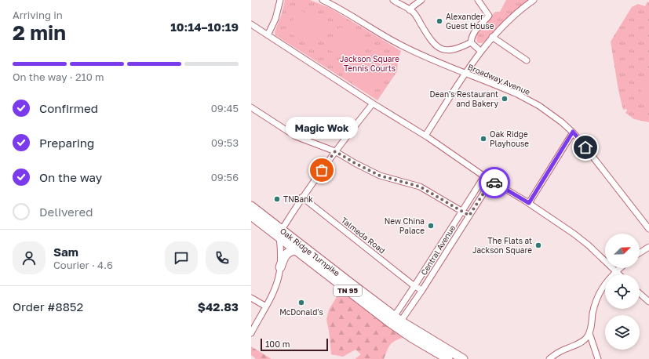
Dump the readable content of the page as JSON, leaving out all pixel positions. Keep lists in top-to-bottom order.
{
  "streets": {
    "highway": ["Oak Ridge Turnpike", "TN 95"],
    "street": ["Broadway Avenue", "Talmeda Road", "Central Avenue"]
  },
  "crossings": [
    ["Talmeda Road", "Central Avenue"],
    ["Central Avenue", "Oak Ridge Turnpike"]
  ],
  "parks": ["Jackson Square Tennis Courts"],
  "places": [
    "Alexander Guest House",
    "Dean's Restaurant and Bakery",
    "Oak Ridge Playhouse",
    "Magic Wok",
    "TNBank",
    "New China Palace",
    "The Flats at Jackson Square",
    "McDonald's"
  ],
  "scale_bar": "100 m",
  "north": "top right",
  "page": {
    "heading": ["2 min", "Arriving in", "10:14–10:19"],
    "panel": [
      "Sam",
      "Courier · 4.6",
      "Order #8852",
      "$42.83"
    ],
    "bar": "On the way · 210 m",
    "list": [
      ["Confirmed", "09:45"],
      ["Preparing", "09:53"],
      ["On the way", "09:56"],
      "Delivered"
    ],
    "bubble": "Magic Wok",
    "scale": "100 m"
  }
}
